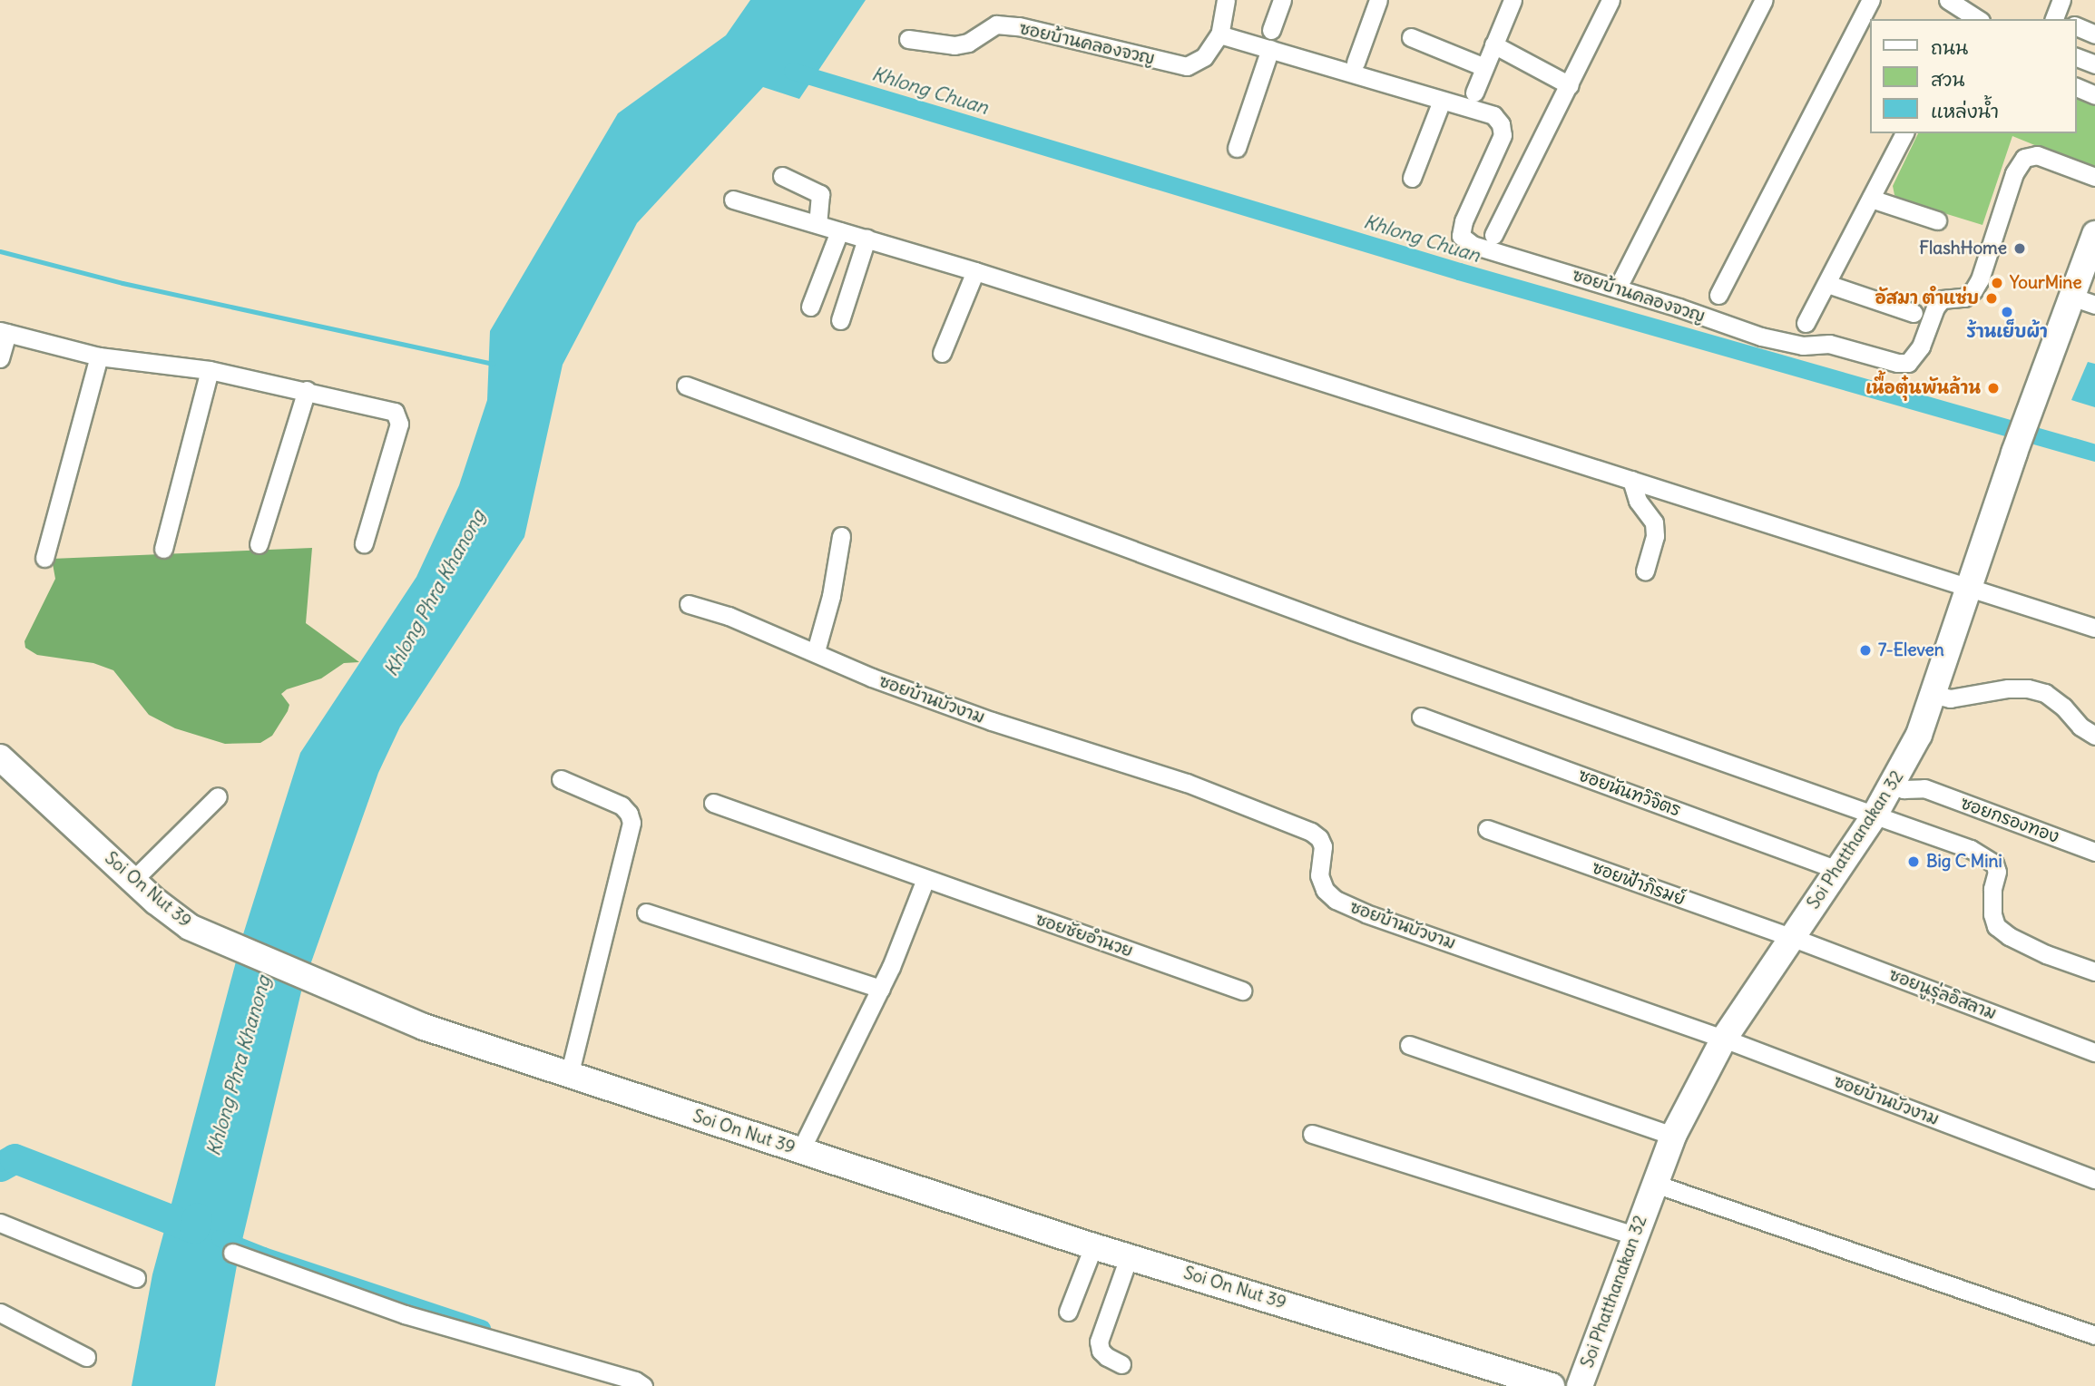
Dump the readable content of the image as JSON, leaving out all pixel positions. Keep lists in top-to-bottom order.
{
  "streets": {
    "street": [
      "ซอยบ้านคลองจวญ",
      "ซอยบ้านบัวงาม",
      "ซอยนันทวิจิตร",
      "ซอยกรองทอง",
      "Soi Phatthanakan 32",
      "ซอยฟ้าภิรมย์",
      "Soi On Nut 39",
      "ซอยชัยอำนวย",
      "ซอยนูรุ่ลอิสลาม"
    ]
  },
  "crossings": [
    ["ซอยบ้านบัวงาม", "Soi Phatthanakan 32"],
    ["ซอยนันทวิจิตร", "Soi Phatthanakan 32"],
    ["ซอยกรองทอง", "Soi Phatthanakan 32"],
    ["Soi Phatthanakan 32", "ซอยฟ้าภิรมย์"],
    ["Soi Phatthanakan 32", "ซอยนูรุ่ลอิสลาม"],
    ["ซอยฟ้าภิรมย์", "ซอยนูรุ่ลอิสลาม"]
  ],
  "water": ["Khlong Chuan", "Khlong Phra Khanong"],
  "places": [
    "FlashHome",
    "YourMine",
    "อัสมา ตำแซ่บ",
    "ร้านเย็บผ้า",
    "เนื้อตุ๋นพันล้าน",
    "7-Eleven",
    "Big C Mini"
  ],
  "legend": ["ถนน", "สวน", "แหล่งน้ำ"]
}
